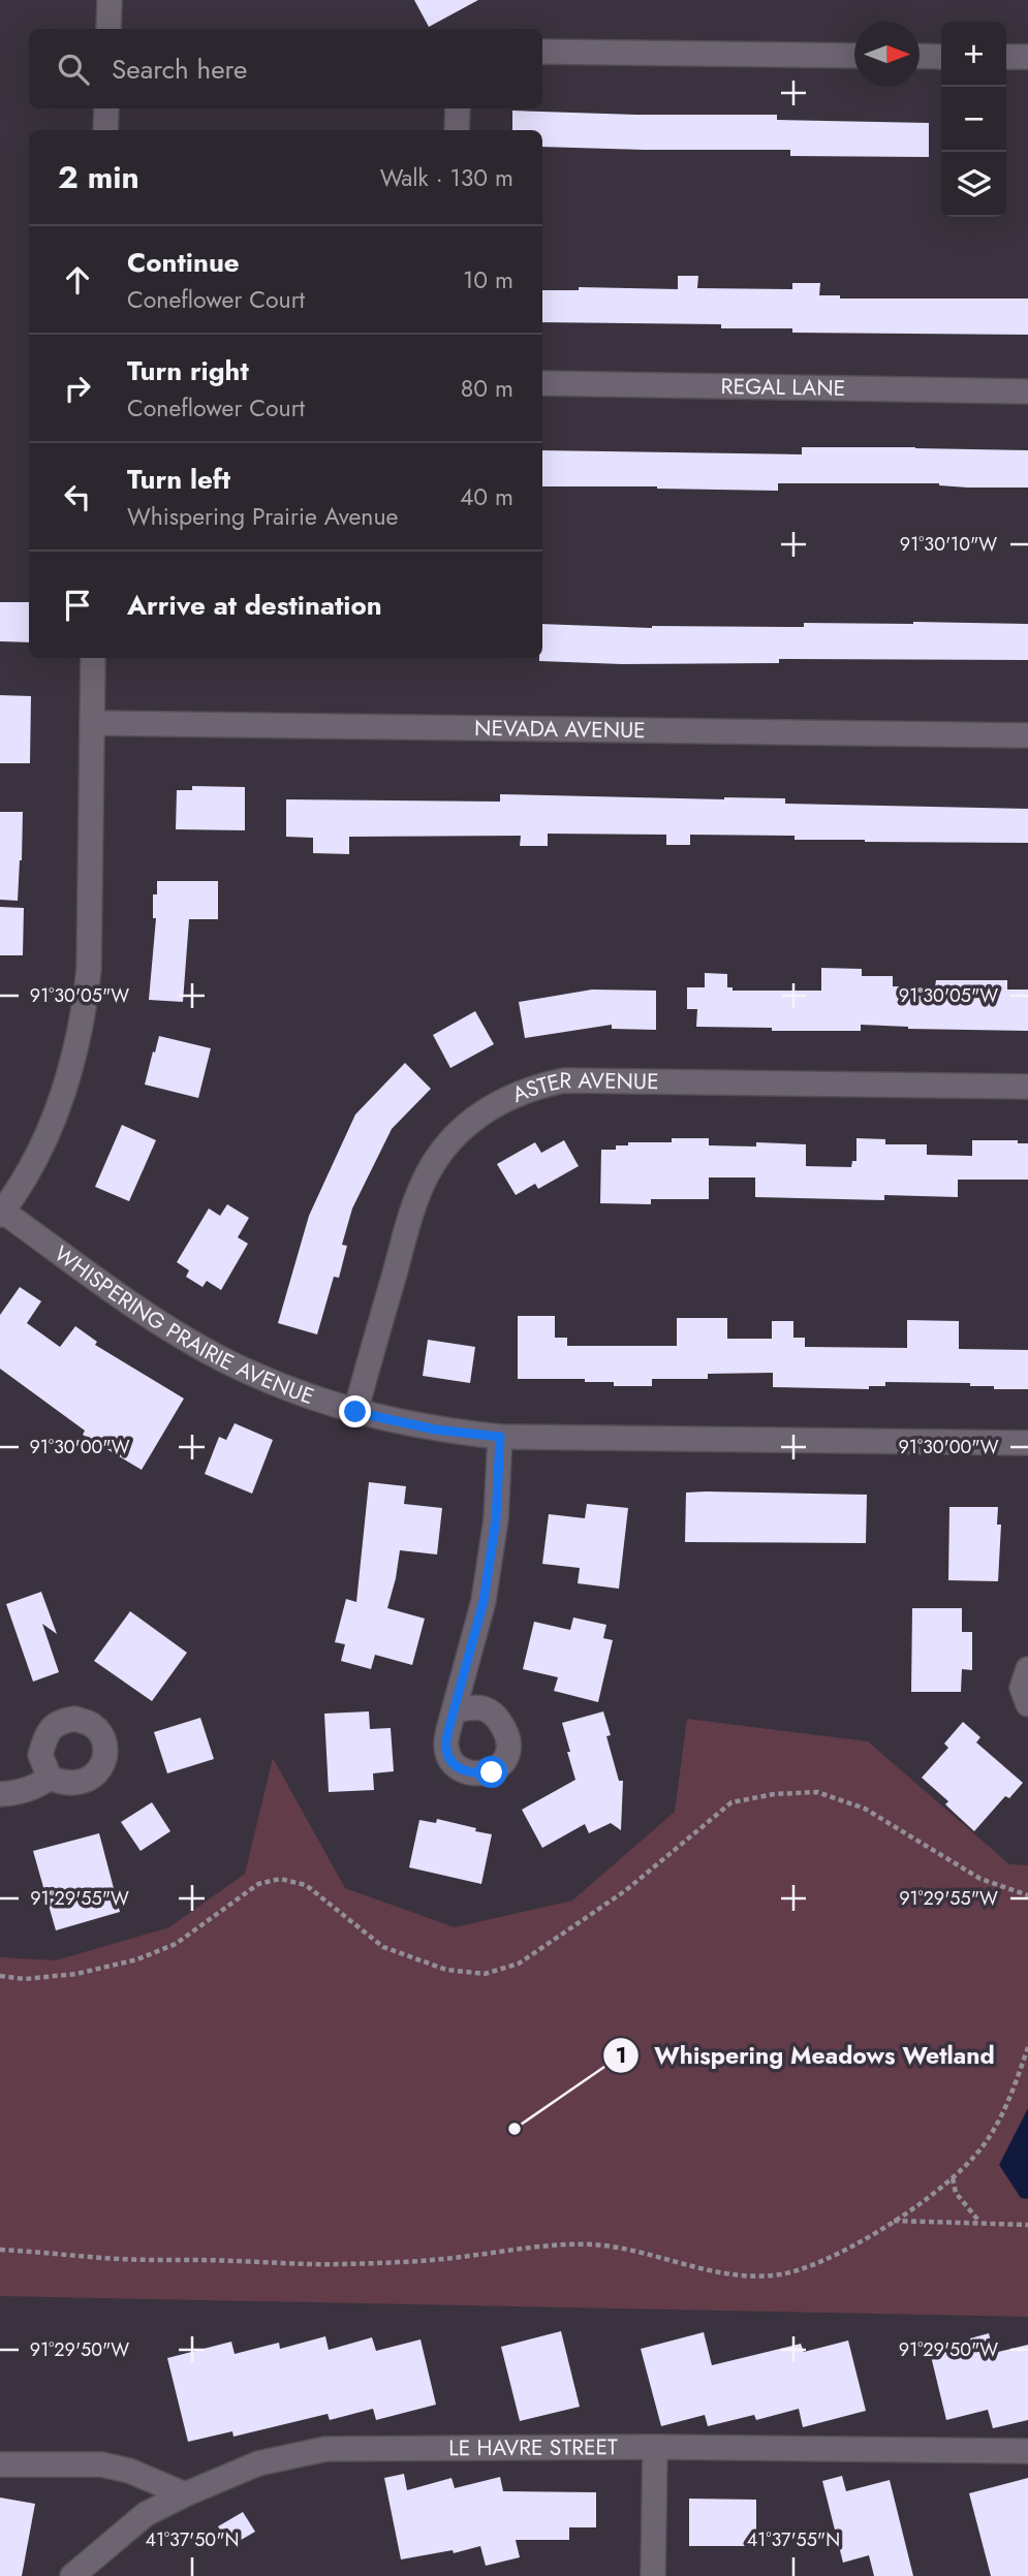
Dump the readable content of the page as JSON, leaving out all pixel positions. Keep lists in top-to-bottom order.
{
  "streets": {
    "street": [
      "REGAL LANE",
      "NEVADA AVENUE",
      "ASTER AVENUE",
      "WHISPERING PRAIRIE AVENUE",
      "LE HAVRE STREET"
    ]
  },
  "crossings": [
    ["ASTER AVENUE", "WHISPERING PRAIRIE AVENUE"]
  ],
  "places": ["Whispering Meadows Wetland"],
  "north": "right",
  "page": {
    "map_buttons": ["+", "−"],
    "search": "Search here",
    "heading": ["2 min", "Walk · 130 m"],
    "list": [
      ["Continue", "Coneflower Court", "10 m"],
      ["Turn right", "Coneflower Court", "80 m"],
      ["Turn left", "Whispering Prairie Avenue", "40 m"],
      "Arrive at destination"
    ]
  },
  "coordinates": [
    "91°30'10\"W",
    "91°30'05\"W",
    "91°30'00\"W",
    "91°29'55\"W",
    "91°29'50\"W",
    "41°37'50\"N",
    "41°37'55\"N"
  ]
}
